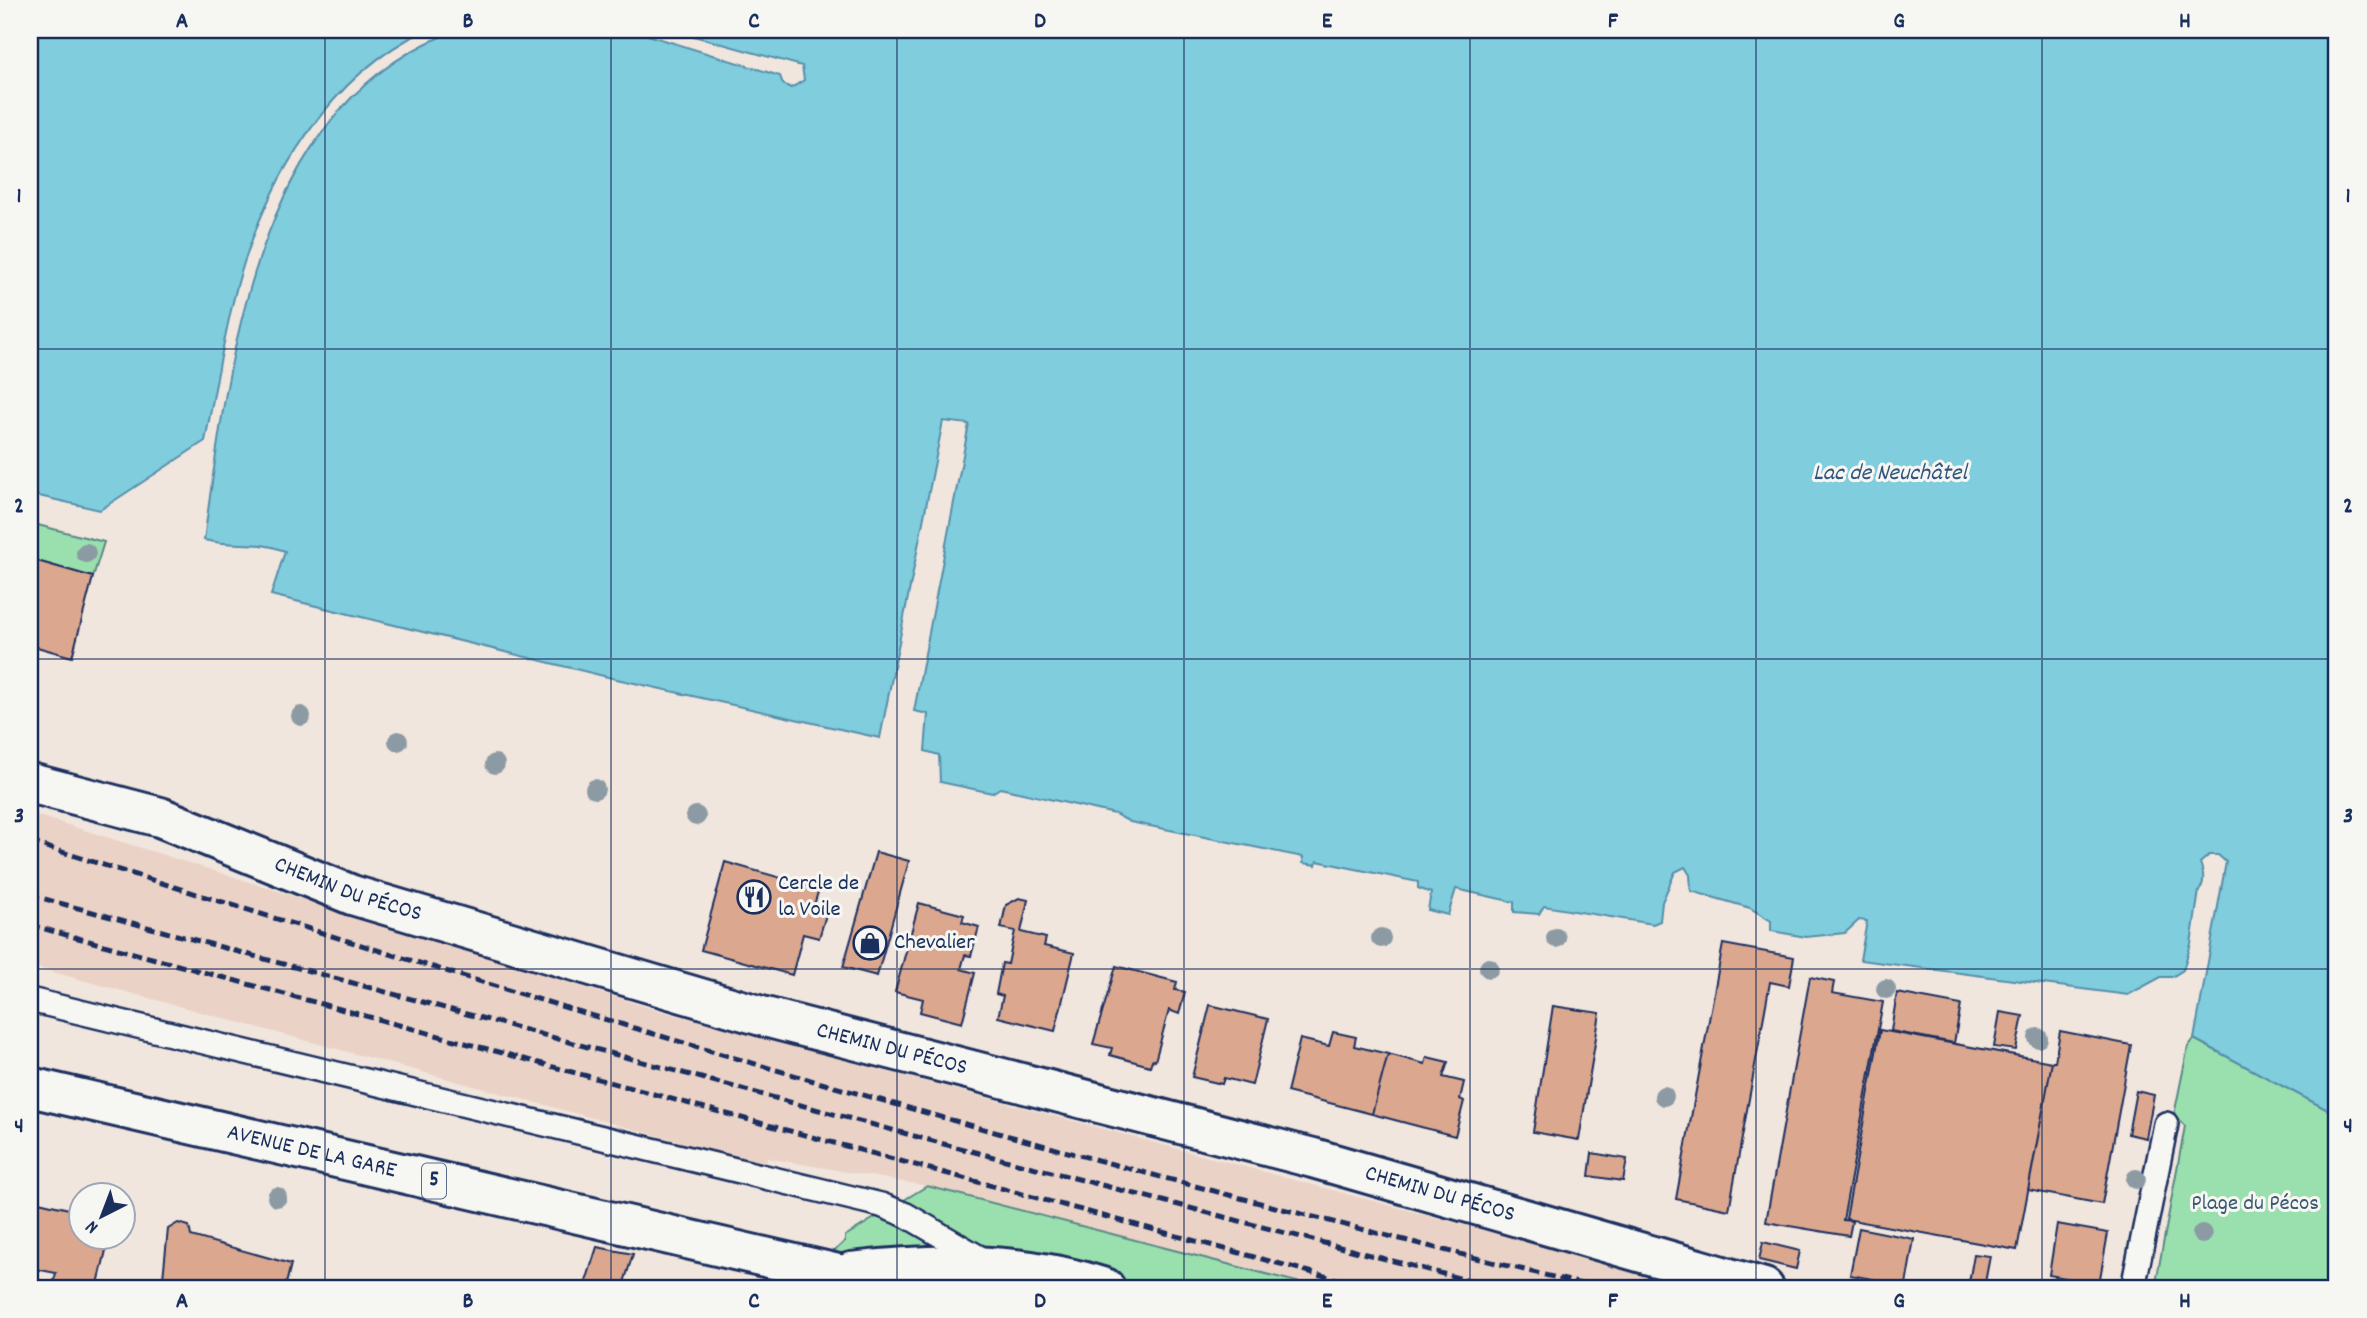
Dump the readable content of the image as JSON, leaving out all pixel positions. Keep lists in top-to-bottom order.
{
  "streets": {
    "street": ["CHEMIN DU PÉCOS", "AVENUE DE LA GARE", "5"]
  },
  "water": ["Lac de Neuchâtel"],
  "parks": ["Plage du Pécos"],
  "places": {
    "restaurant": ["Cercle de la Voile"],
    "shop": ["Chevalier"]
  },
  "north": "bottom left",
  "grid": {
    "columns": [
      "A",
      "B",
      "C",
      "D",
      "E",
      "F",
      "G",
      "H"
    ],
    "rows": [
      "1",
      "2",
      "3",
      "4"
    ]
  }
}
